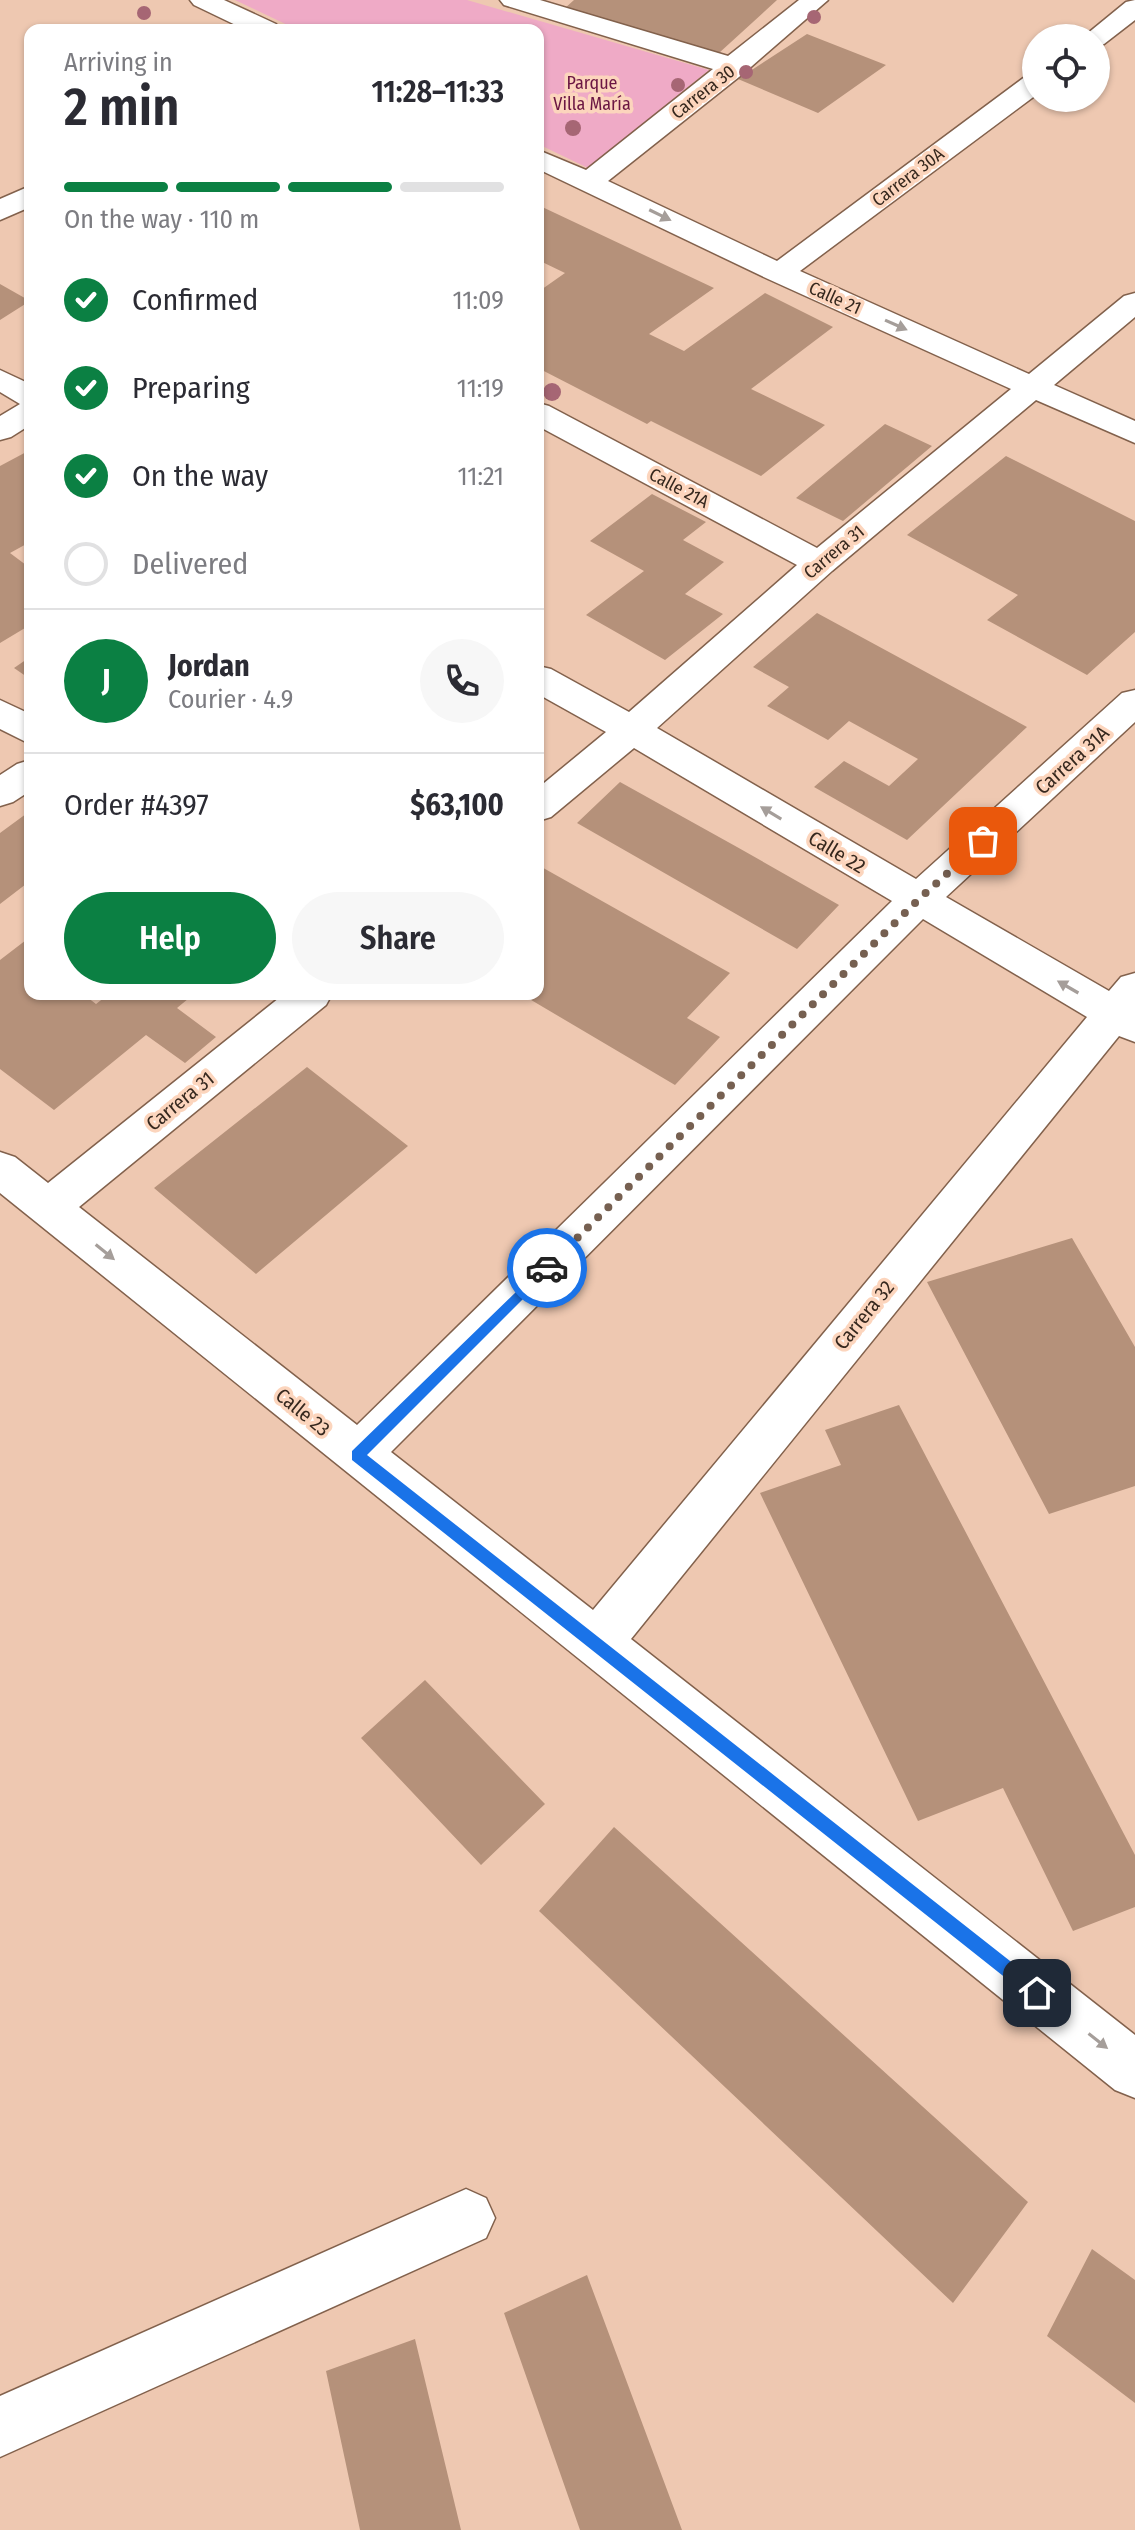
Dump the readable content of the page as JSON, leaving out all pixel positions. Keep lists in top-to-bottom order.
{
  "streets": {
    "street": [
      "Carrera 30",
      "Carrera 30A",
      "Calle 21",
      "Calle 21A",
      "Carrera 31",
      "Carrera 31A",
      "Calle 22",
      "Carrera 32",
      "Calle 23"
    ]
  },
  "crossings": [
    ["Carrera 30", "Calle 21"],
    ["Carrera 30A", "Calle 21"],
    ["Calle 21", "Carrera 31"],
    ["Calle 21A", "Carrera 31"],
    ["Carrera 31", "Calle 22"],
    ["Carrera 31", "Calle 23"],
    ["Carrera 31A", "Calle 22"],
    ["Carrera 31A", "Calle 23"],
    ["Calle 22", "Carrera 32"],
    ["Carrera 32", "Calle 23"]
  ],
  "one_way": ["Calle 21", "Calle 22", "Calle 23"],
  "parks": ["Parque Villa María"],
  "page": {
    "heading": ["2 min", "Arriving in", "11:28–11:33"],
    "panel": [
      "Jordan",
      "Courier · 4.9",
      "Order #4397",
      "$63,100"
    ],
    "bar": "On the way · 110 m",
    "list": [
      ["Confirmed", "11:09"],
      ["Preparing", "11:19"],
      ["On the way", "11:21"],
      "Delivered"
    ],
    "round": "J",
    "buttons": ["Help", "Share"]
  }
}
